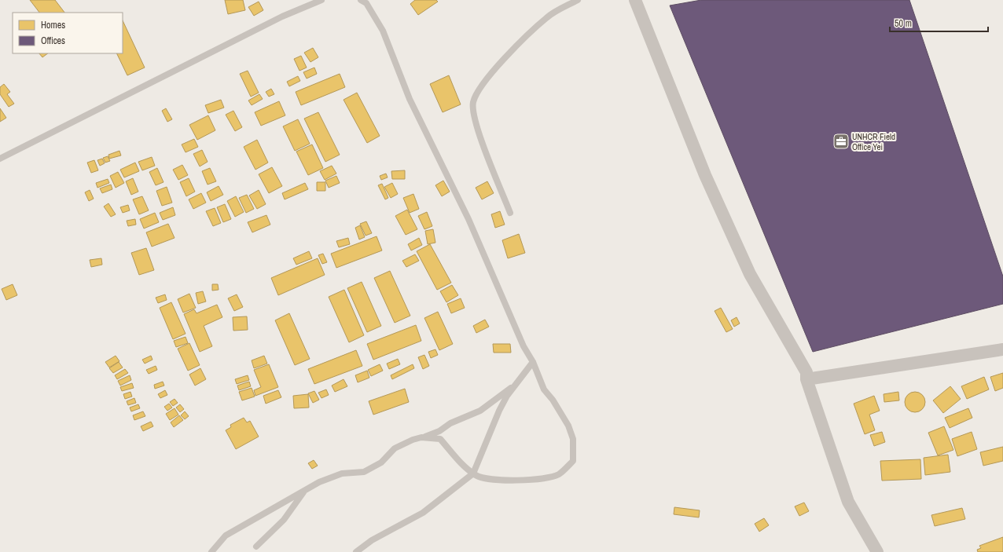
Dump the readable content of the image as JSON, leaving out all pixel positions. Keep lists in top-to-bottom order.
{
  "places": {
    "office": ["UNHCR Field Office Yei"]
  },
  "legend": ["Homes", "Offices"],
  "scale_bar": "50 m"
}
